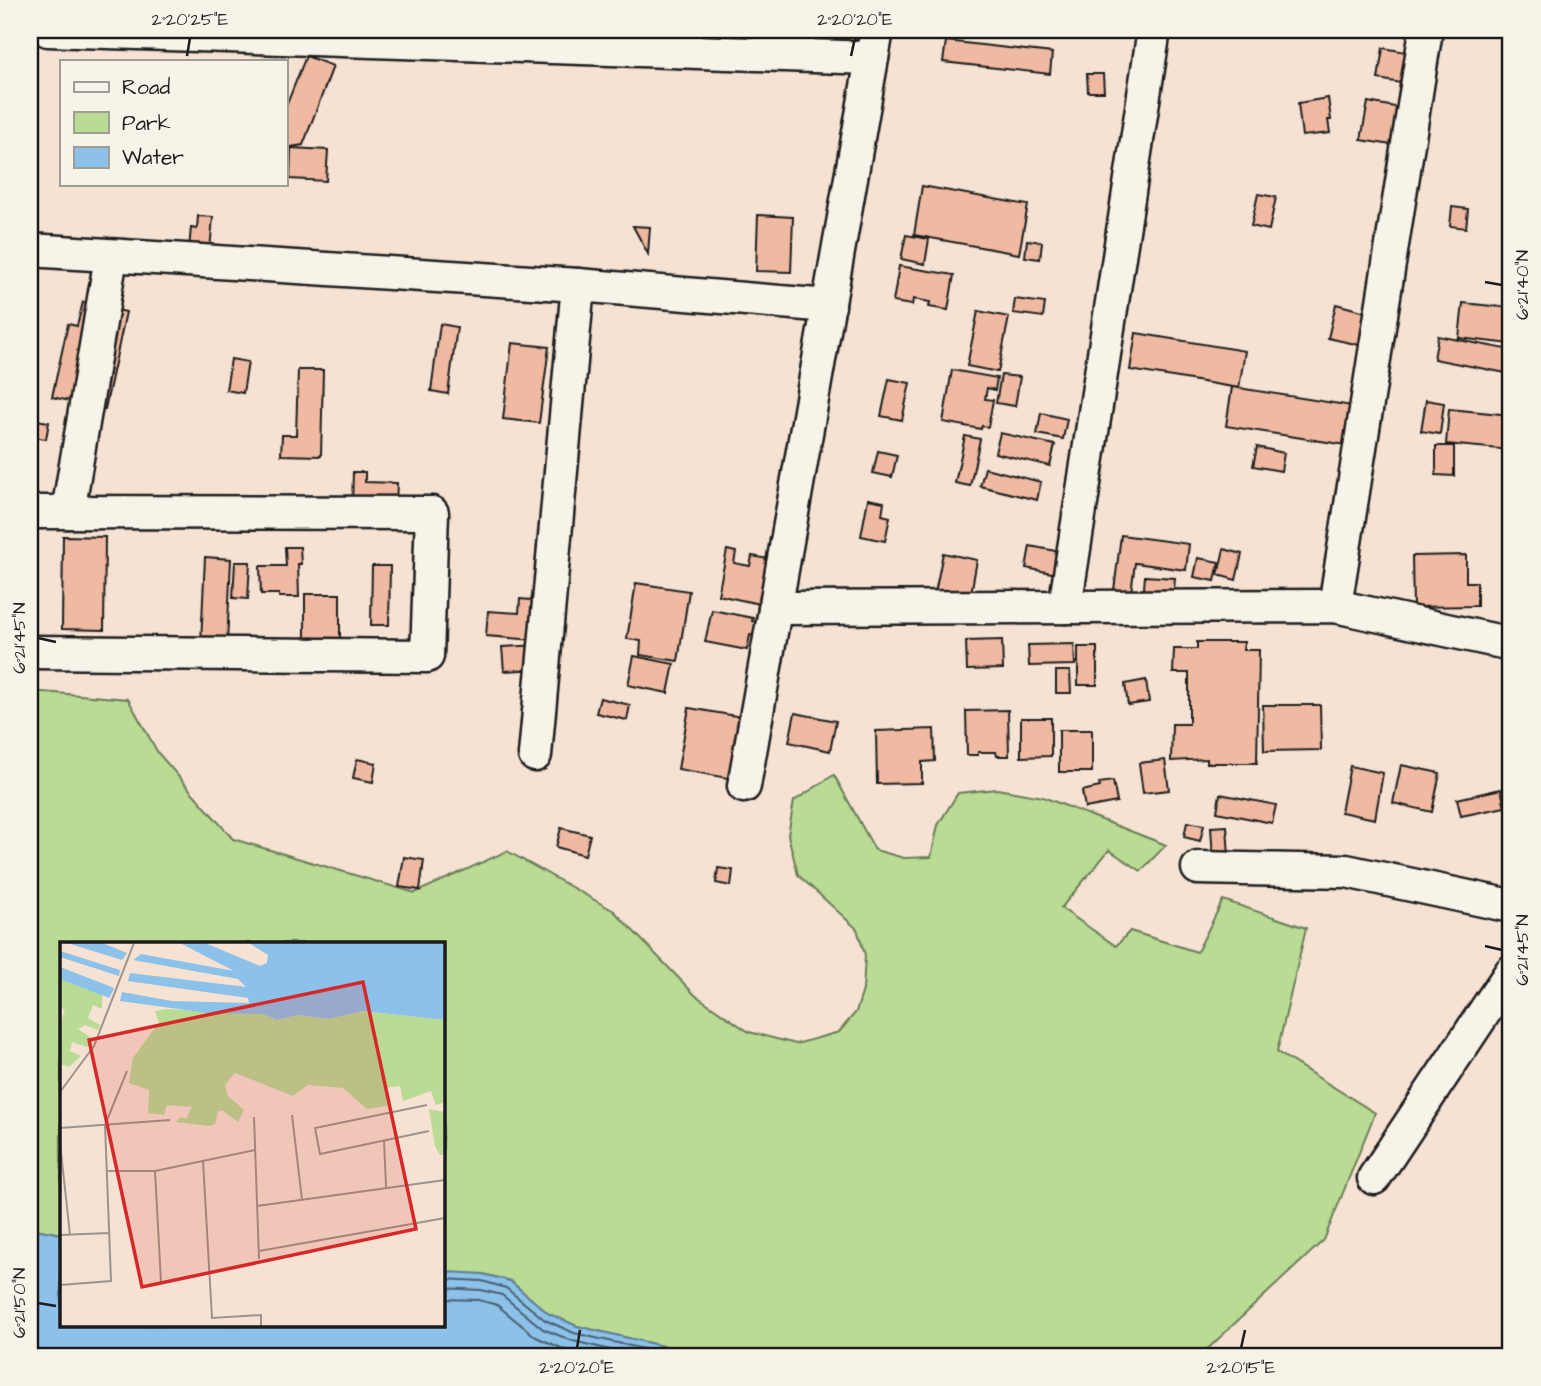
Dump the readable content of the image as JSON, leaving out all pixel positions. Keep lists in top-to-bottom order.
{
  "legend": ["Road", "Park", "Water"],
  "coordinates": [
    "2°20'25\"E",
    "2°20'20\"E",
    "6°21'40\"N",
    "6°21'45\"N",
    "6°21'50\"N",
    "2°20'15\"E"
  ]
}
